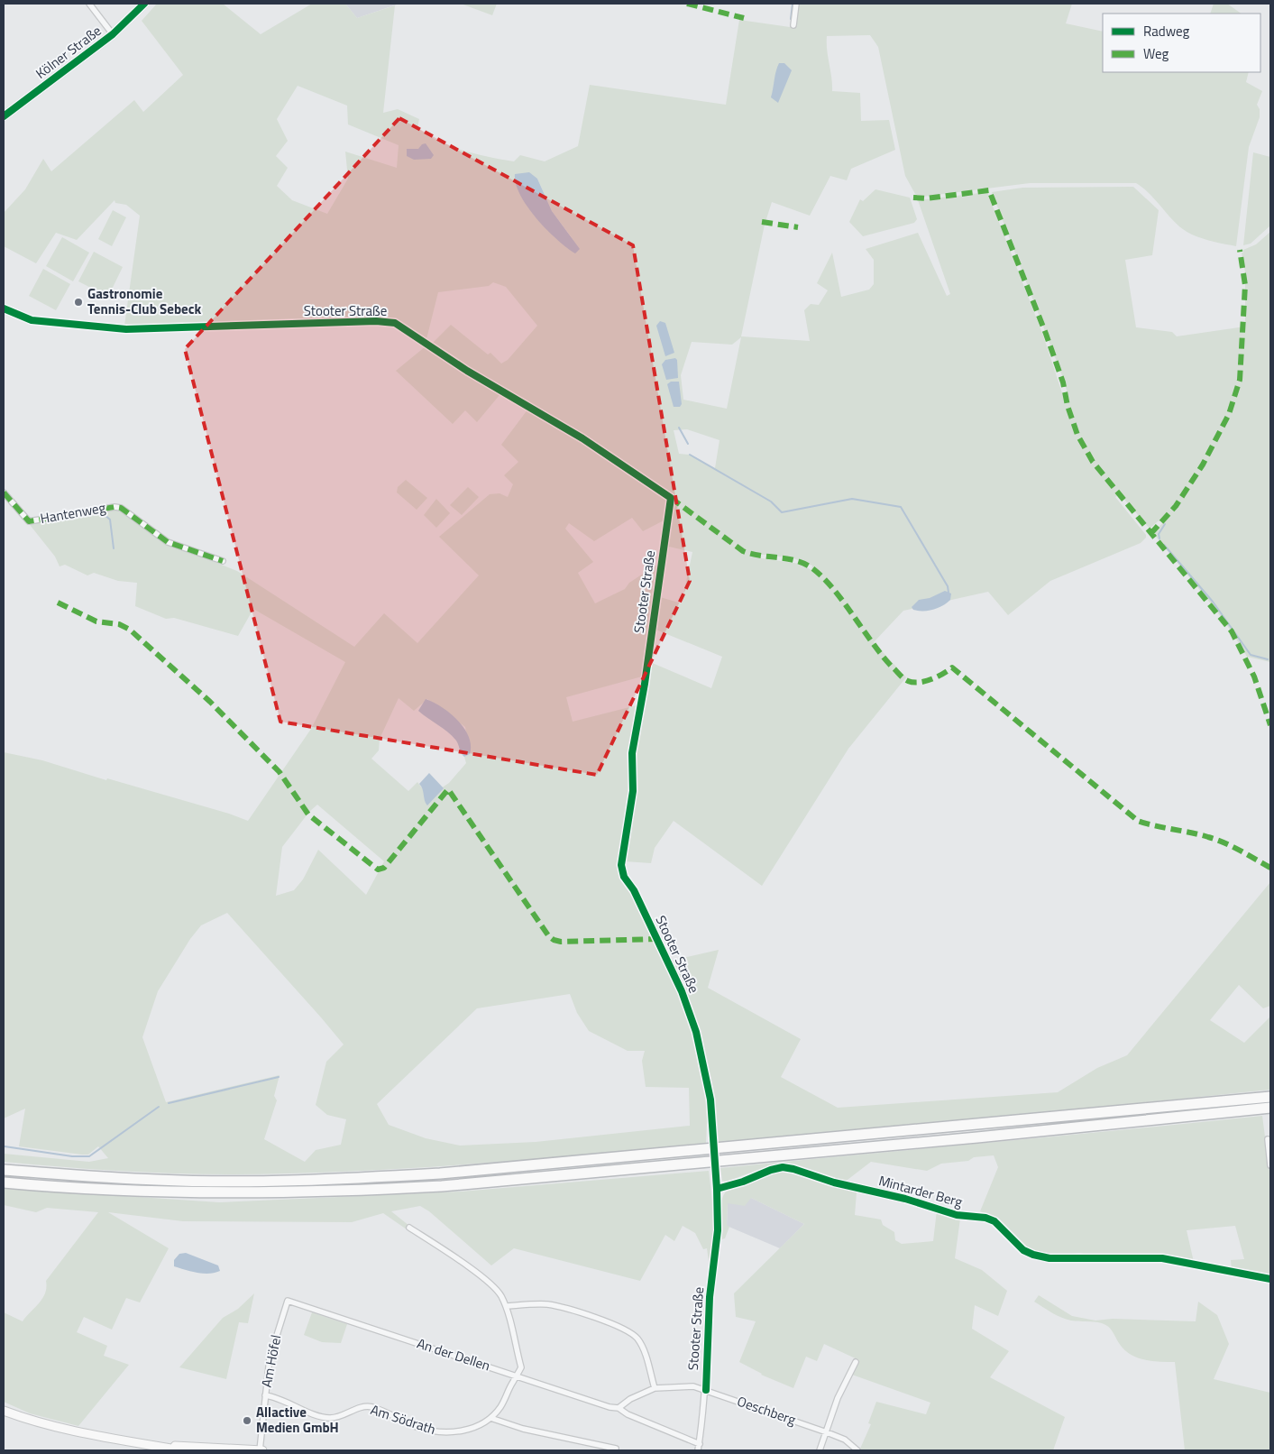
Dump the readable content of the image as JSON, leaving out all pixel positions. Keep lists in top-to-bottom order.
{
  "streets": {
    "street": [
      "Kölner Straße",
      "Stooter Straße",
      "Hantenweg",
      "Mintarder Berg",
      "An der Dellen",
      "Am Höfel",
      "Oeschberg",
      "Am Södrath"
    ]
  },
  "crossings": [
    ["Stooter Straße", "Mintarder Berg"],
    ["Stooter Straße", "An der Dellen"],
    ["Stooter Straße", "Oeschberg"],
    ["An der Dellen", "Am Höfel"],
    ["An der Dellen", "Am Södrath"],
    ["Am Höfel", "Am Södrath"]
  ],
  "places": ["Gastronomie Tennis-Club Sebeck", "Allactive Medien GmbH"],
  "legend": ["Radweg", "Weg"]
}
